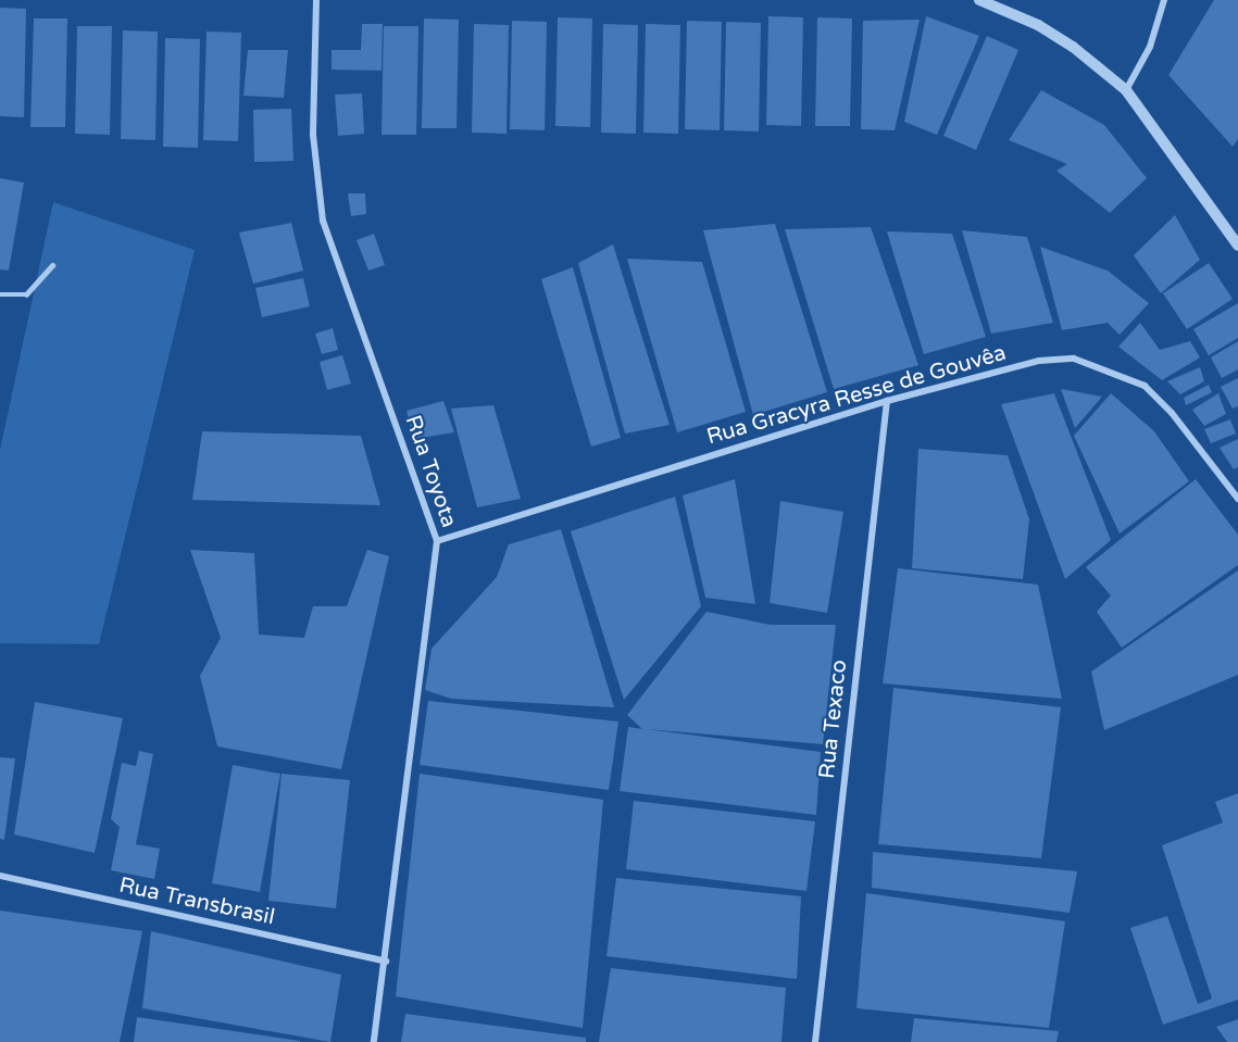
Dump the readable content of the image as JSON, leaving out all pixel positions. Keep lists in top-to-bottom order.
{
  "streets": {
    "street": [
      "Rua Gracyra Resse de Gouvêa",
      "Rua Toyota",
      "Rua Texaco",
      "Rua Transbrasil"
    ]
  },
  "crossings": [
    ["Rua Gracyra Resse de Gouvêa", "Rua Toyota"],
    ["Rua Gracyra Resse de Gouvêa", "Rua Texaco"],
    ["Rua Toyota", "Rua Transbrasil"]
  ]
}
